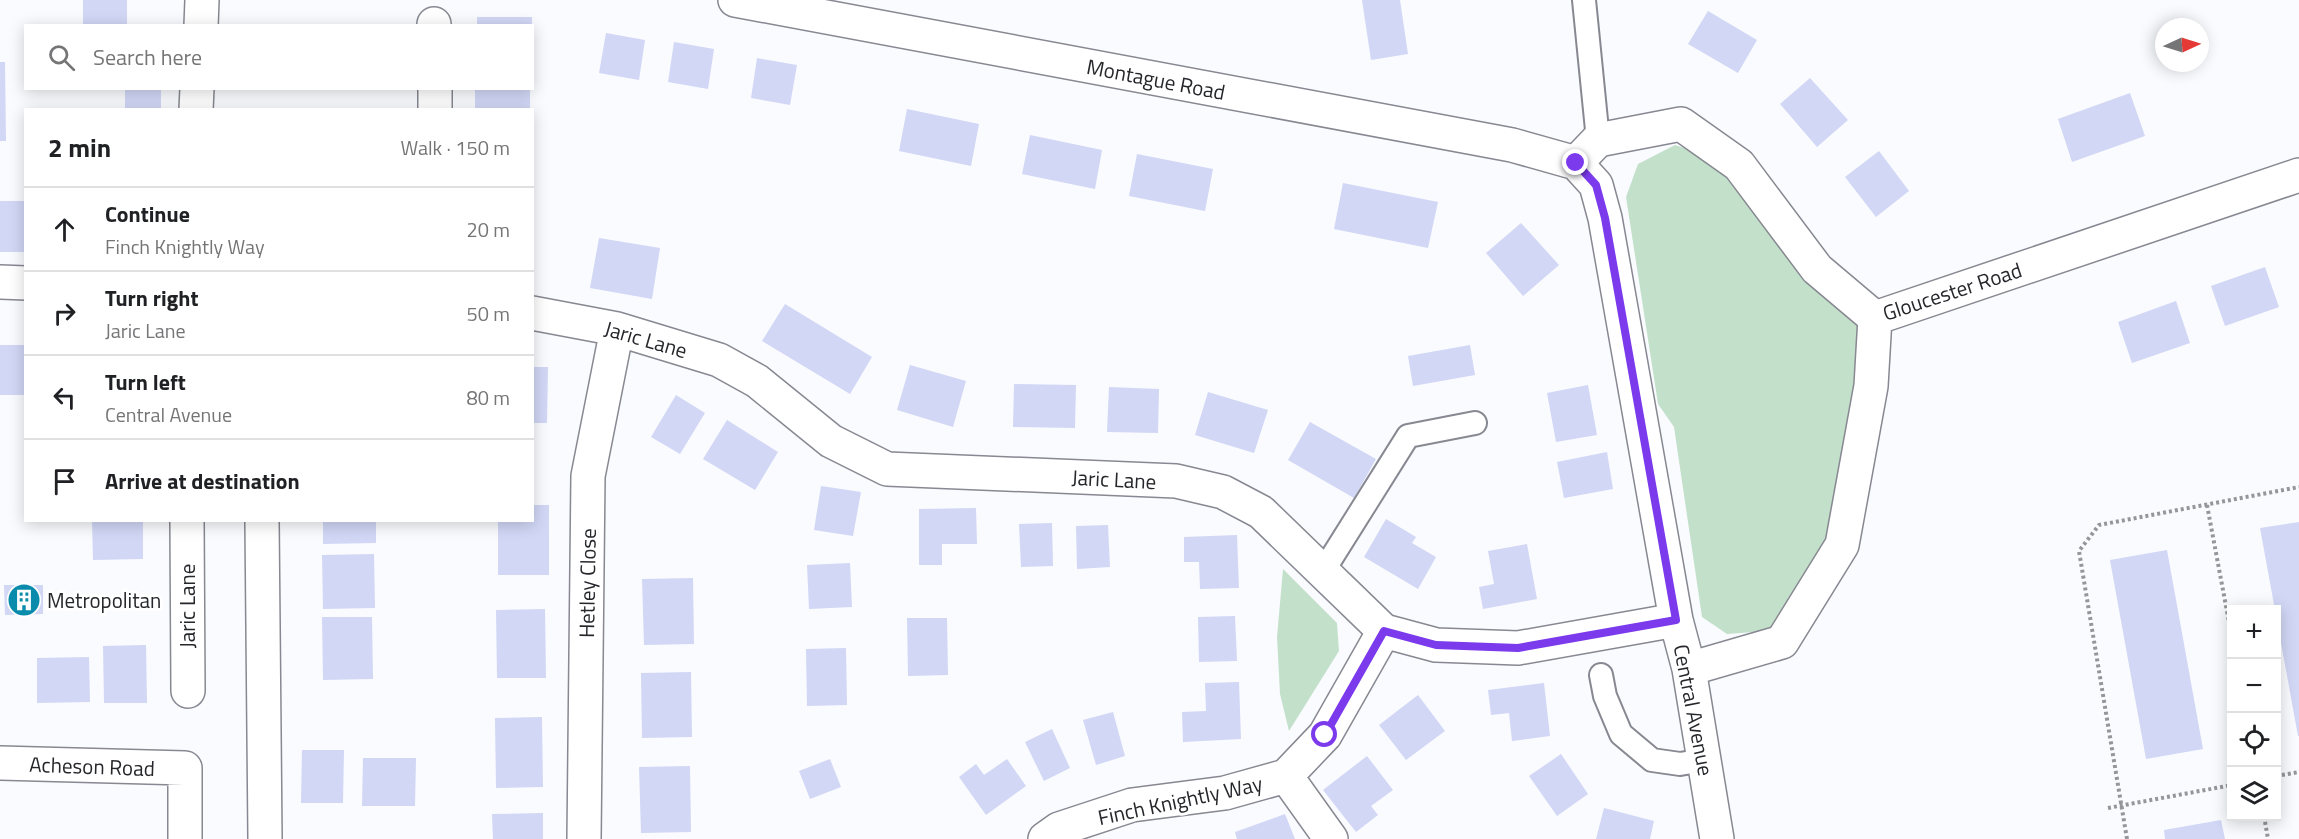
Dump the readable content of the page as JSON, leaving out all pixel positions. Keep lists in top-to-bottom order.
{
  "streets": {
    "street": [
      "Montague Road",
      "Gloucester Road",
      "Jaric Lane",
      "Hetley Close",
      "Central Avenue",
      "Acheson Road",
      "Finch Knightly Way"
    ]
  },
  "crossings": [
    ["Montague Road", "Central Avenue"],
    ["Jaric Lane", "Hetley Close"],
    ["Jaric Lane", "Central Avenue"],
    ["Jaric Lane", "Finch Knightly Way"]
  ],
  "places": {
    "building": ["Metropolitan"]
  },
  "north": "right",
  "page": {
    "search": "Search here",
    "heading": ["2 min", "Walk · 150 m"],
    "list": [
      ["Continue", "Finch Knightly Way", "20 m"],
      ["Turn right", "Jaric Lane", "50 m"],
      ["Turn left", "Central Avenue", "80 m"],
      "Arrive at destination"
    ],
    "map_buttons": ["+", "−"]
  }
}
